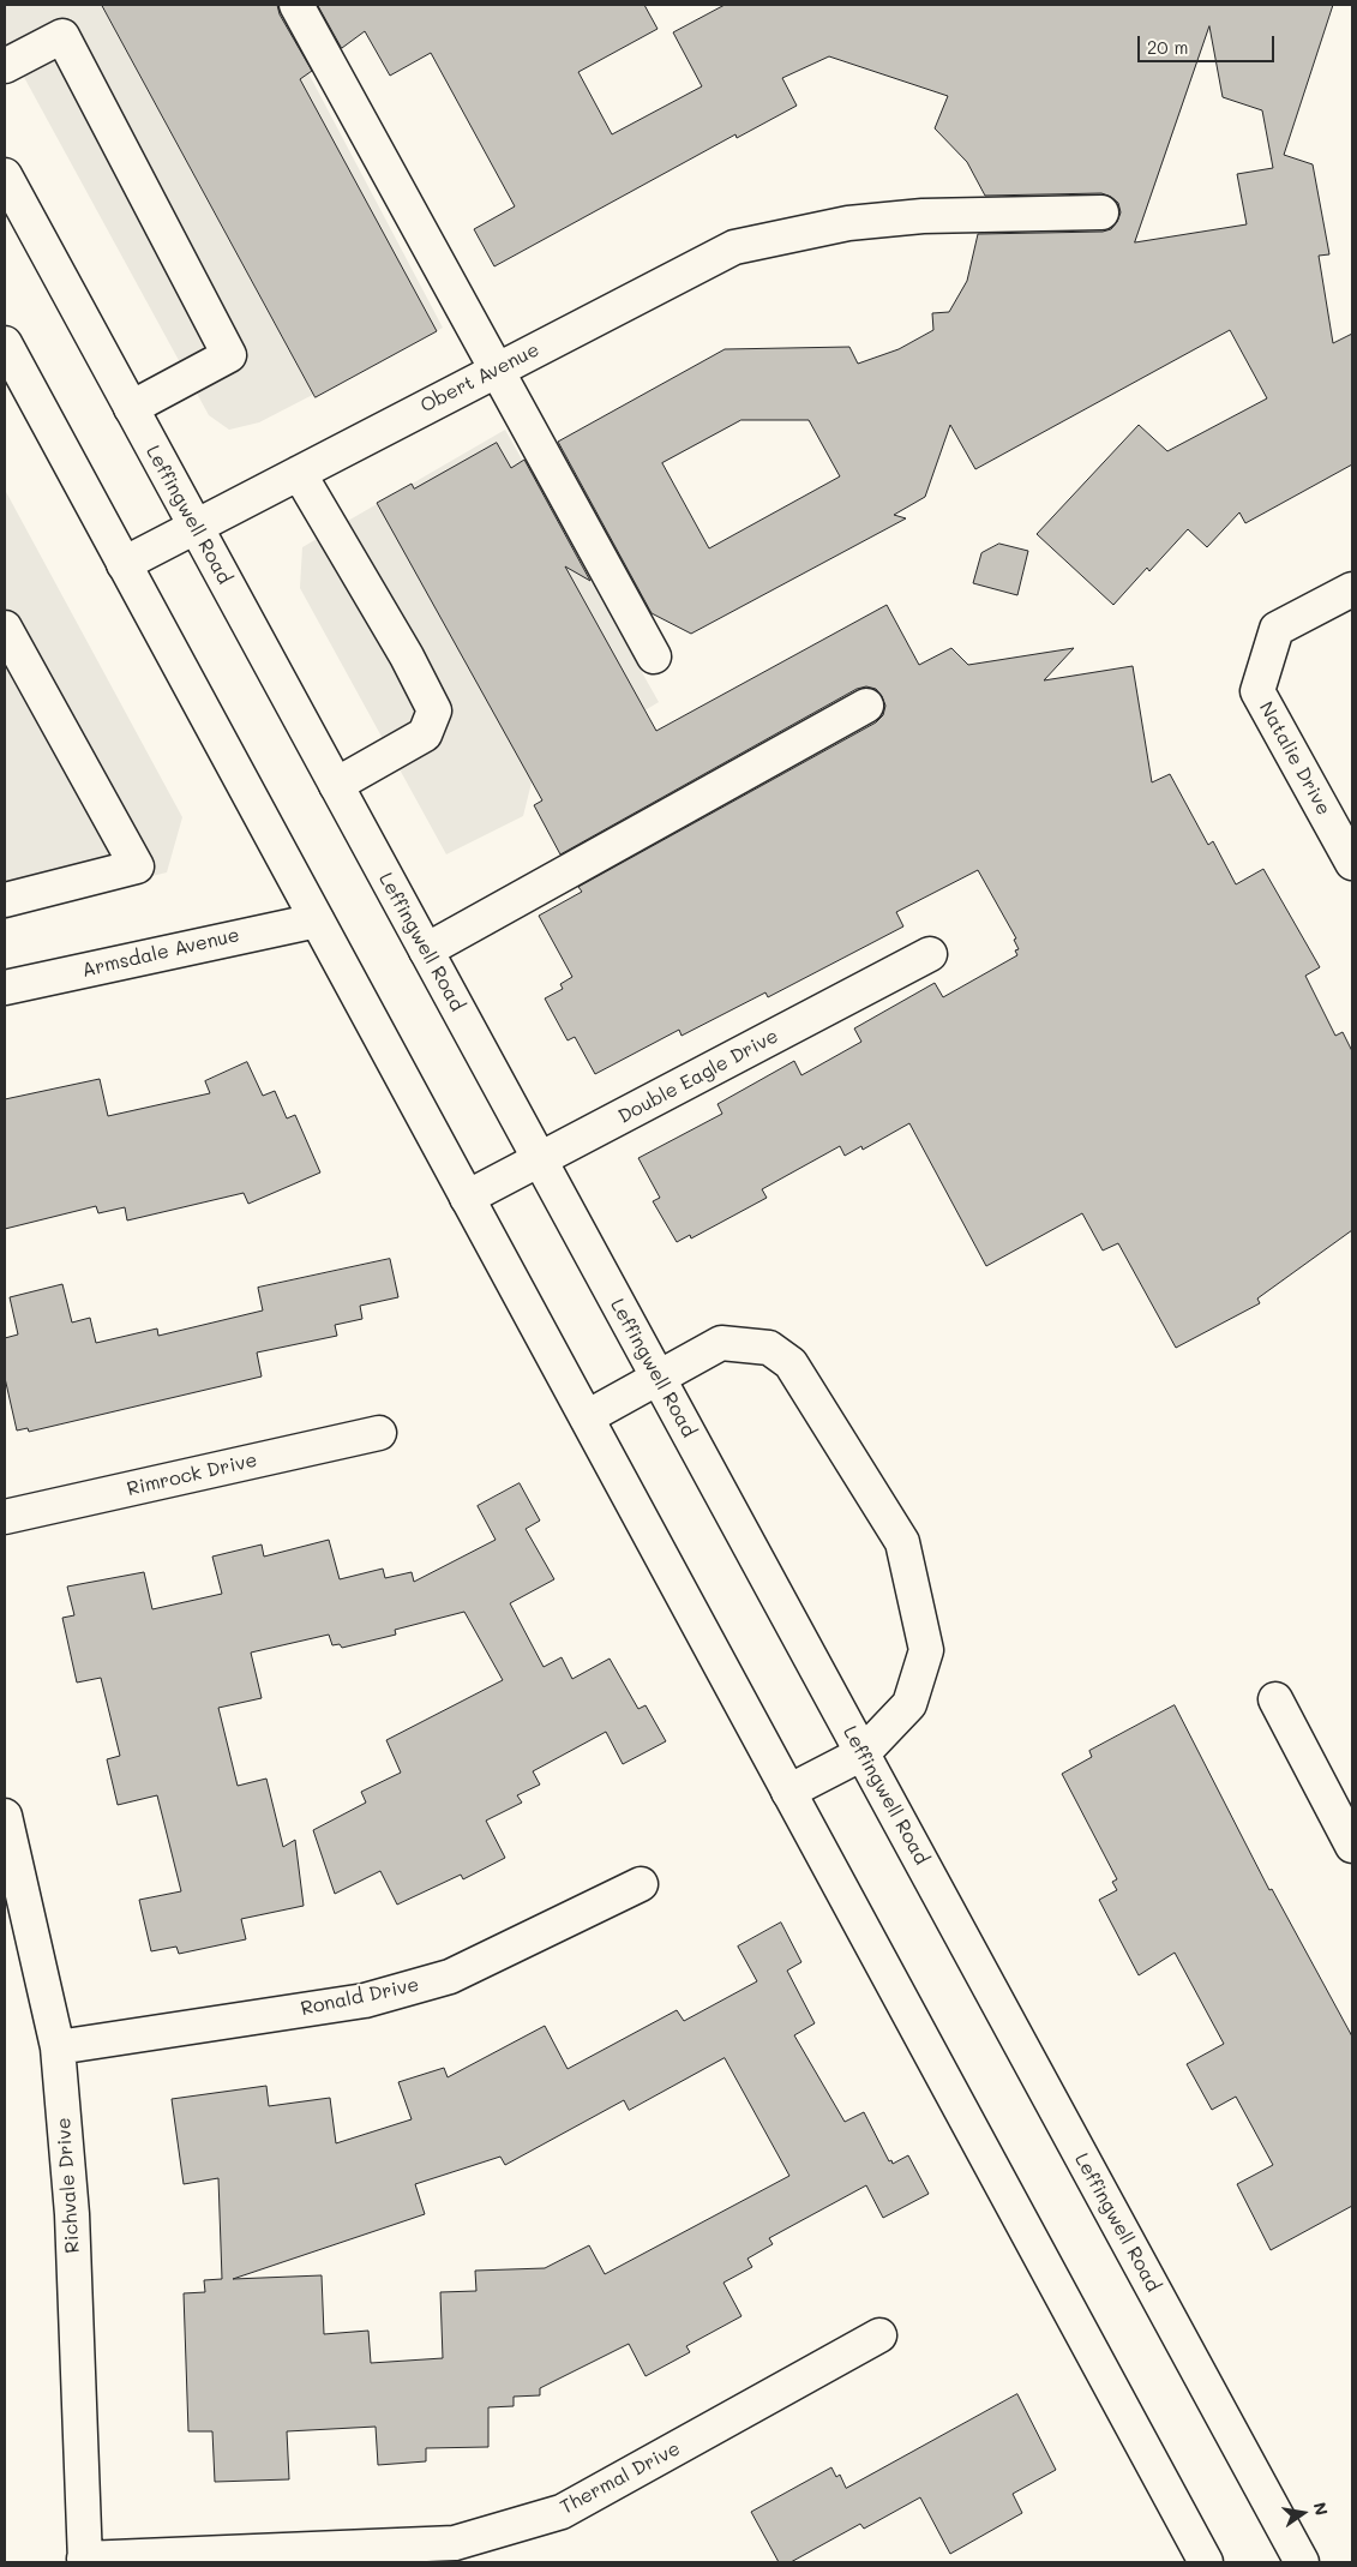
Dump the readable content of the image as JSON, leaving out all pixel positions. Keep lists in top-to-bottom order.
{
  "streets": {
    "main road": [
      "Obert Avenue",
      "Leffingwell Road",
      "Natalie Drive",
      "Armsdale Avenue",
      "Double Eagle Drive",
      "Rimrock Drive",
      "Ronald Drive",
      "Richvale Drive",
      "Thermal Drive"
    ]
  },
  "crossings": [
    ["Obert Avenue", "Leffingwell Road"],
    ["Leffingwell Road", "Double Eagle Drive"],
    ["Ronald Drive", "Richvale Drive"],
    ["Richvale Drive", "Thermal Drive"]
  ],
  "scale_bar": "20 m",
  "north": "right"
}
